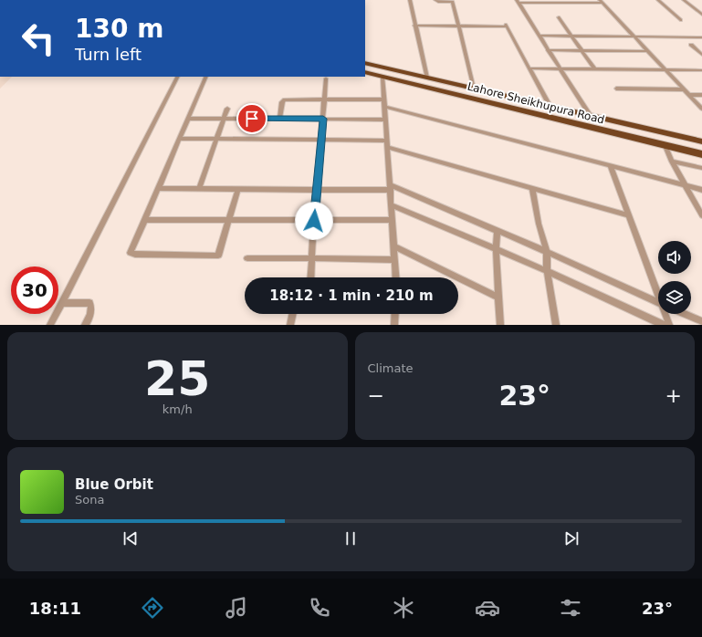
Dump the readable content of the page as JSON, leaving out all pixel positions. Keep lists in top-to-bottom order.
{
  "streets": {
    "highway": ["Lahore Sheikhupura Road"]
  },
  "page": {
    "turn": ["130 m", "Turn left"],
    "limit": "30",
    "trip": "18:12 · 1 min · 210 m",
    "tile": [
      ["25", "km/h"],
      "Climate"
    ],
    "heat": ["−", "23°", "+"],
    "song": ["Blue Orbit", "Sona"],
    "tabs": ["18:11", "23°"]
  }
}
